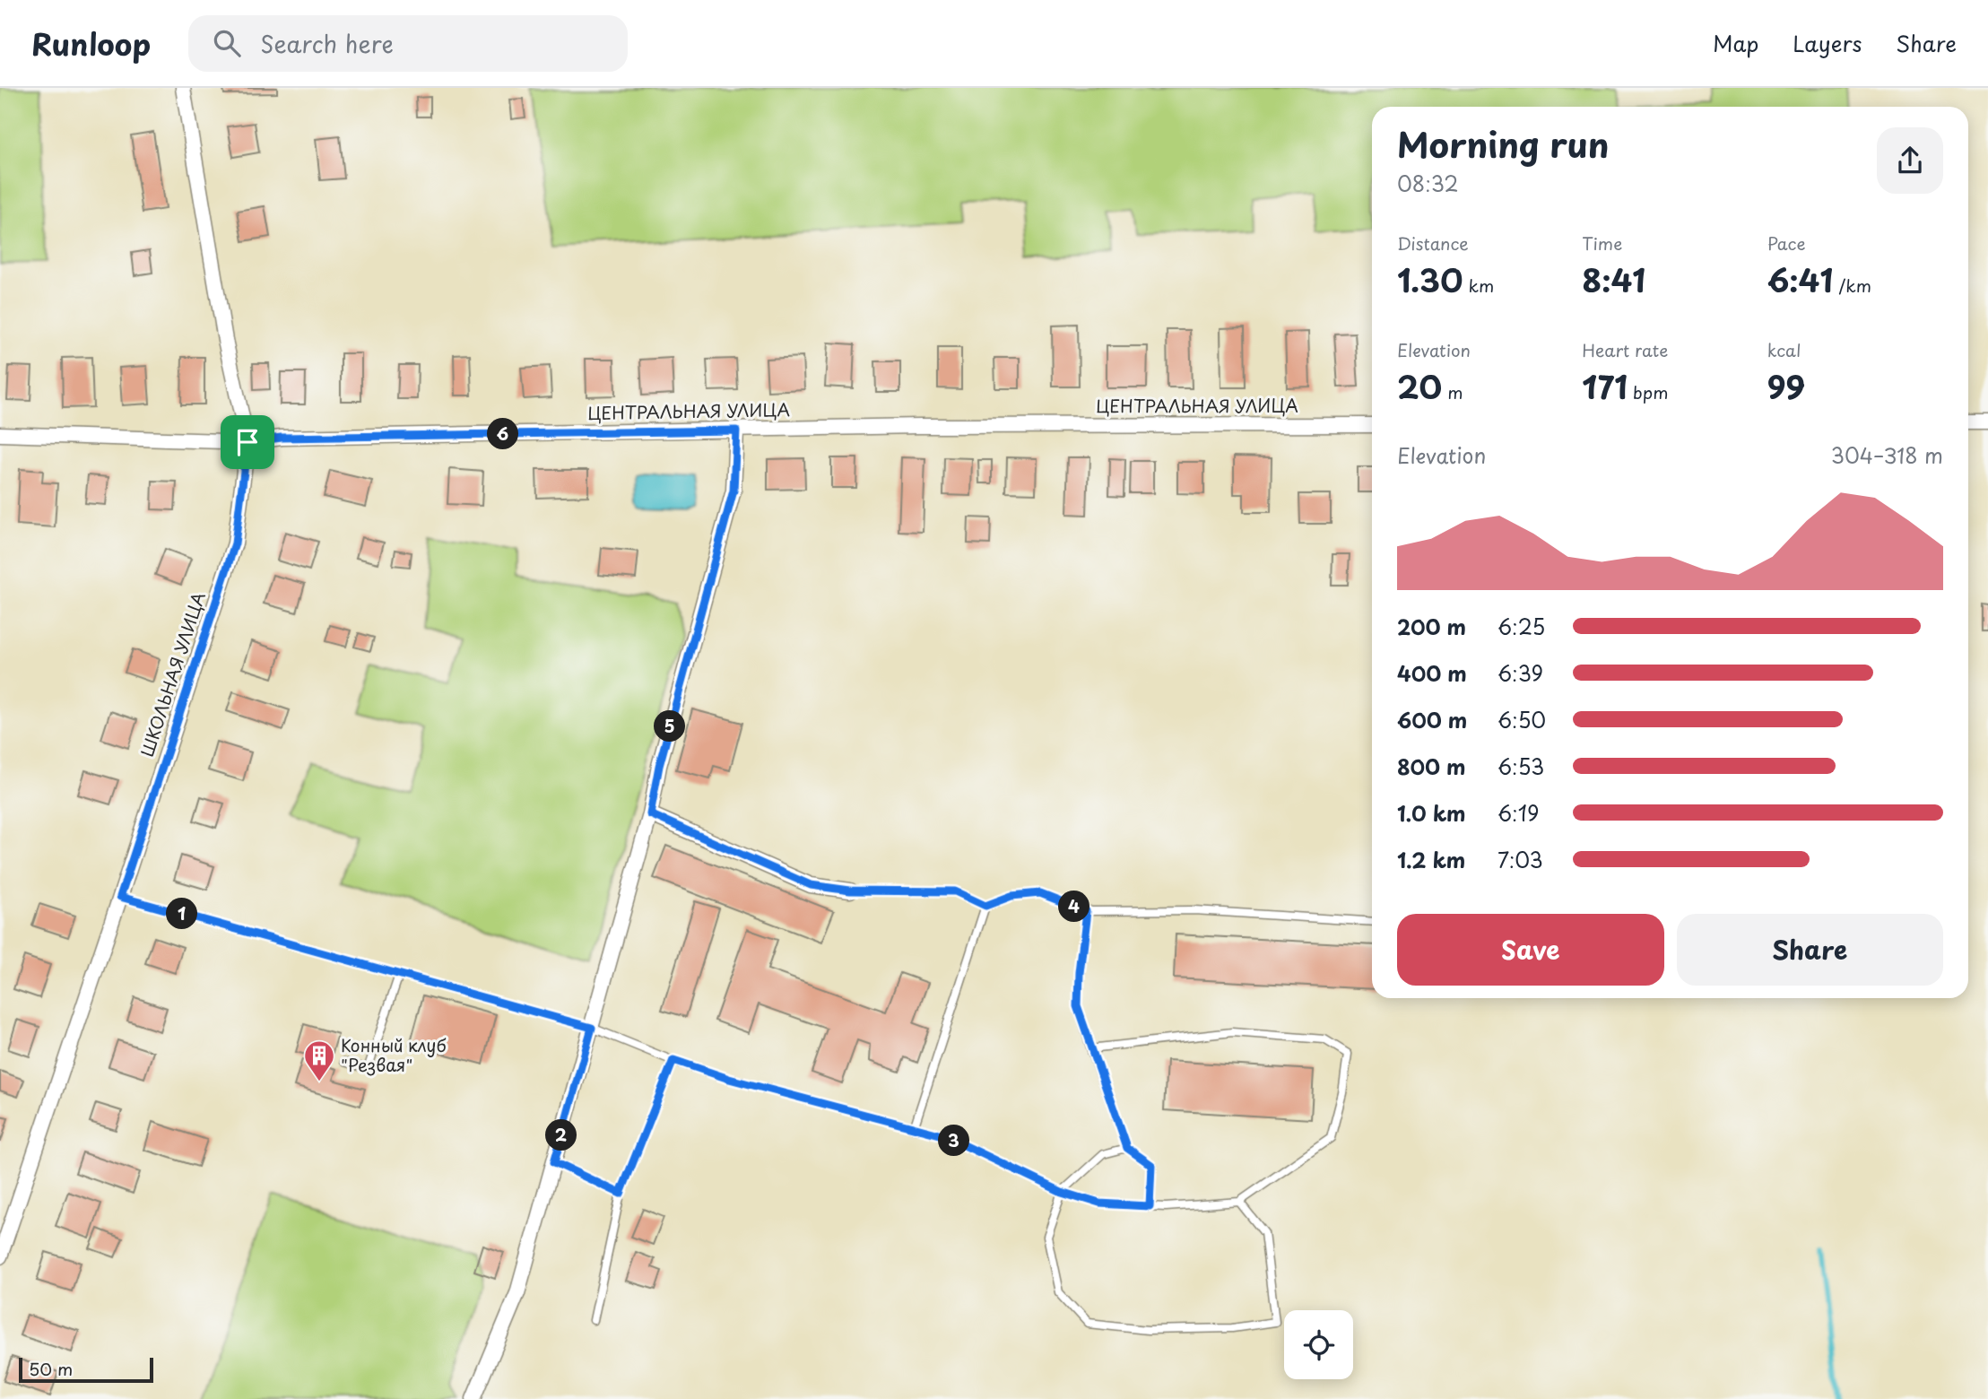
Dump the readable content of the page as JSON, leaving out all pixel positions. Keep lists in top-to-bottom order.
{
  "streets": {
    "street": ["ЦЕНТРАЛЬНАЯ УЛИЦА", "ШКОЛЬНАЯ УЛИЦА"]
  },
  "crossings": [
    ["ЦЕНТРАЛЬНАЯ УЛИЦА", "ШКОЛЬНАЯ УЛИЦА"]
  ],
  "places": {
    "building": ["Конный клуб \"Резвая\""]
  },
  "scale_bar": "50 m",
  "page": {
    "header": "Runloop",
    "search": "Search here",
    "nav": ["Map", "Layers", "Share"],
    "heading": ["Morning run", "08:32"],
    "stats": [
      ["Distance", "1.30 km"],
      ["Time", "8:41"],
      ["Pace", "6:41 /km"],
      ["Elevation", "20 m"],
      ["Heart rate", "171 bpm"],
      ["kcal", "99"]
    ],
    "pins": [
      "6",
      "5",
      "4",
      "1",
      "2",
      "3"
    ],
    "chart": ["Elevation", "304–318 m"],
    "list": [
      {
        "name": "200 m",
        "note": "6:25"
      },
      {
        "name": "400 m",
        "note": "6:39"
      },
      {
        "name": "600 m",
        "note": "6:50"
      },
      {
        "name": "800 m",
        "note": "6:53"
      },
      {
        "name": "1.0 km",
        "note": "6:19"
      },
      {
        "name": "1.2 km",
        "note": "7:03"
      }
    ],
    "buttons": ["Save", "Share"],
    "scale": "50 m"
  }
}
